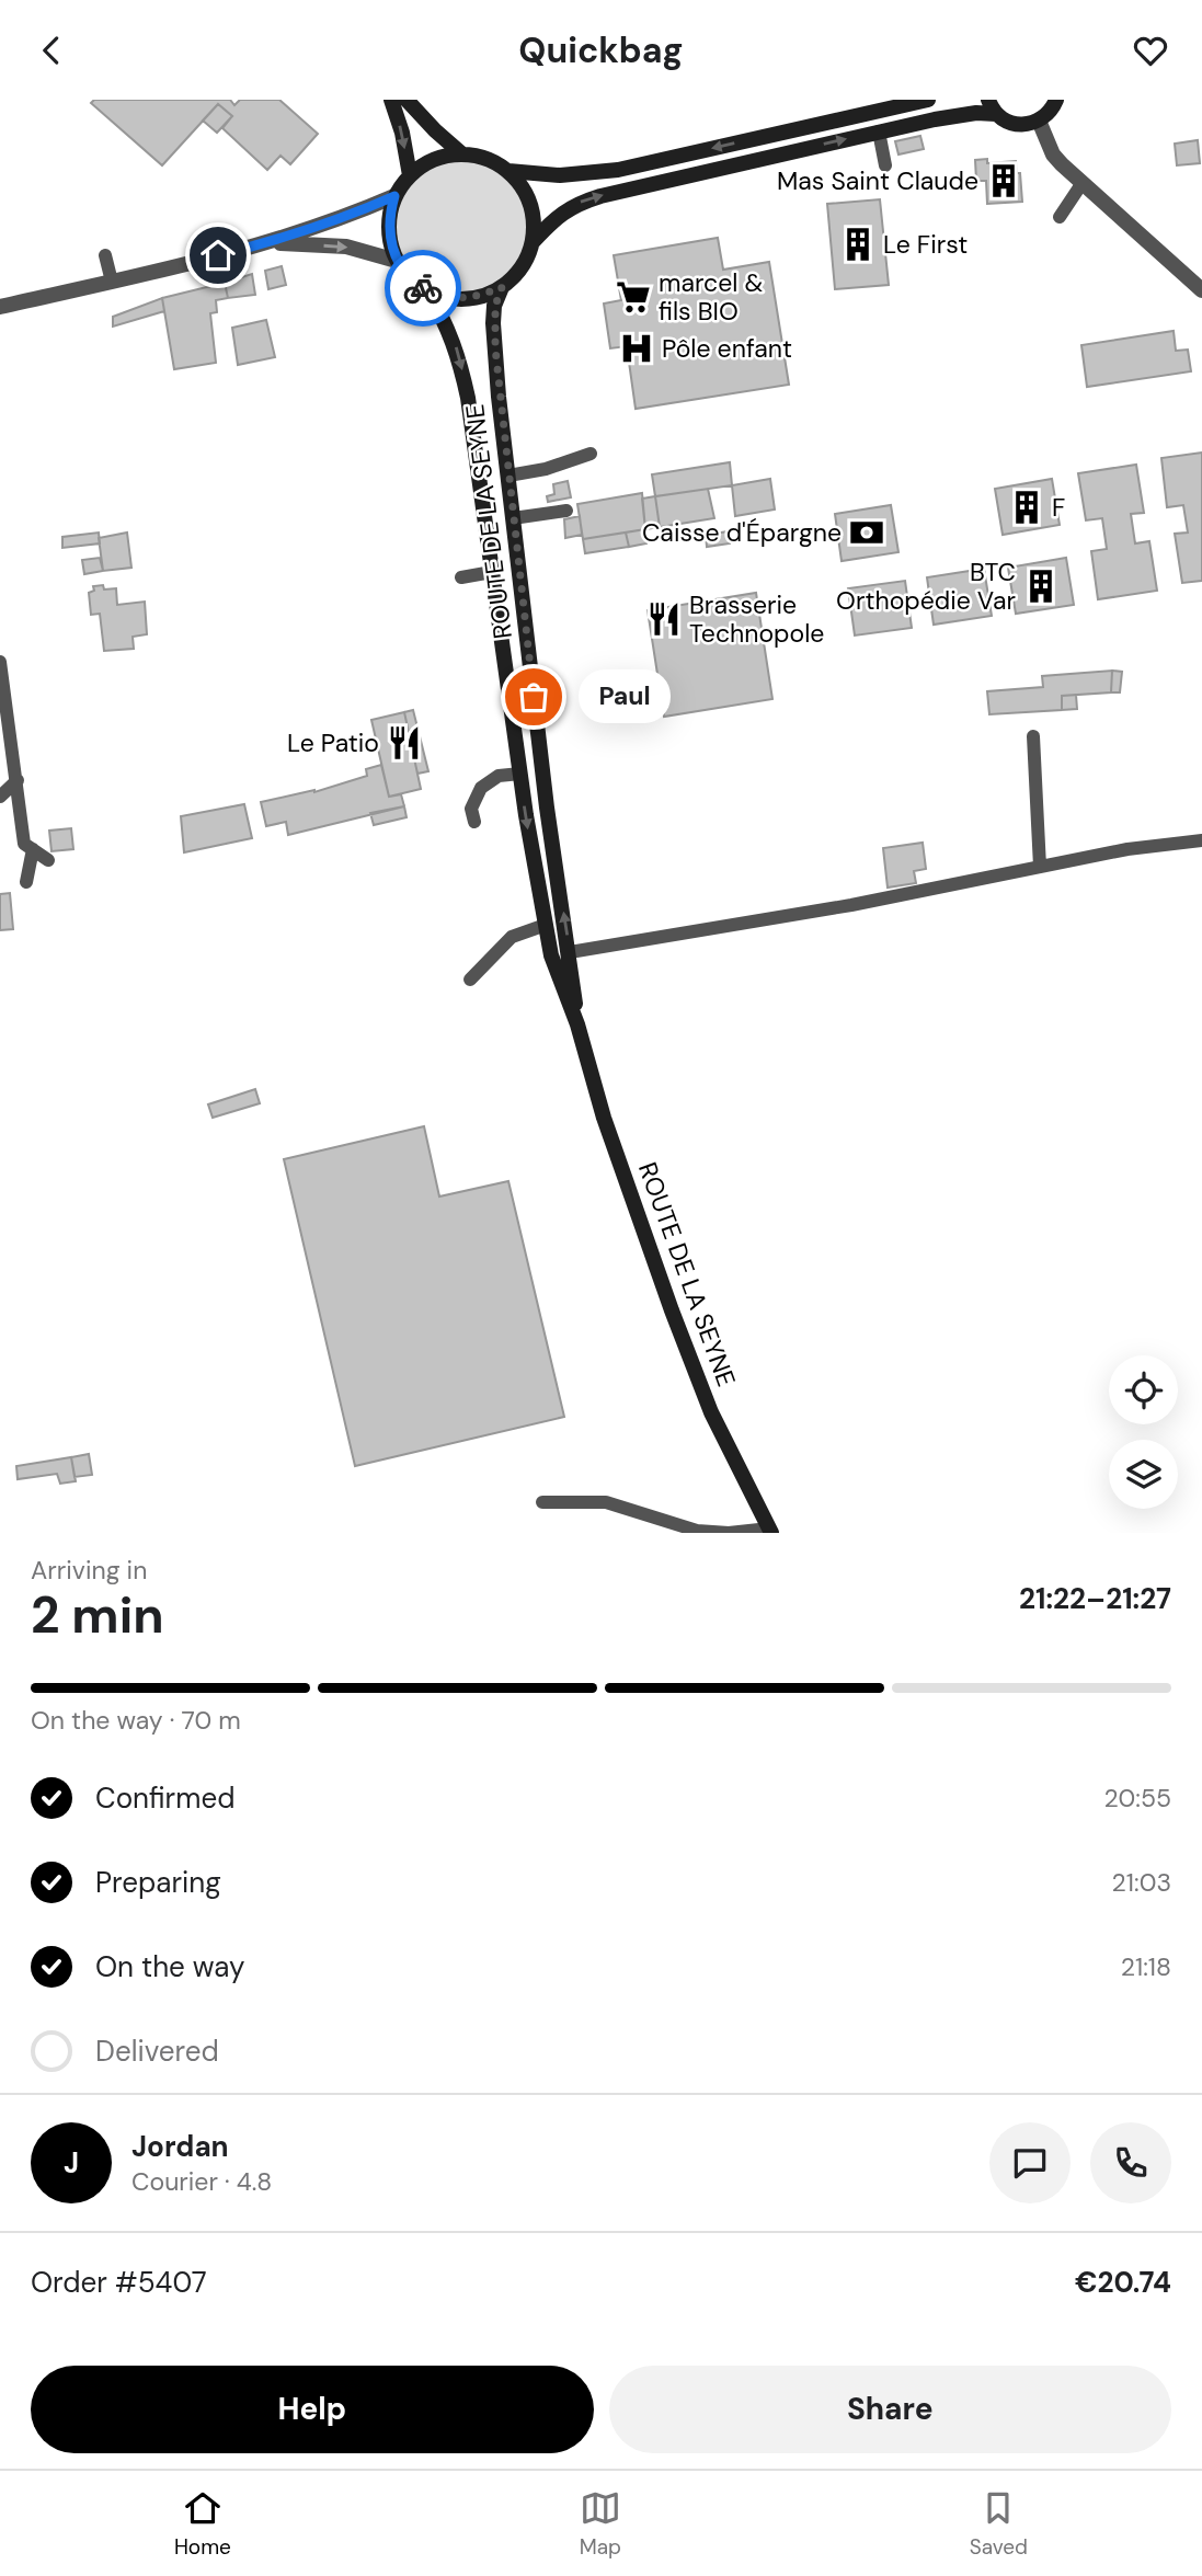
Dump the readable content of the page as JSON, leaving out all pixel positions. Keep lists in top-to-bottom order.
{
  "streets": {
    "main road": ["ROUTE DE LA SEYNE"]
  },
  "places": {
    "building": [
      "Mas Saint Claude",
      "Le First",
      "F",
      "BTC Orthopédie Var"
    ],
    "supermarket": ["marcel & fils BIO"],
    "hospital": ["Pôle enfant"],
    "bank": ["Caisse d'Épargne"],
    "restaurant": ["Brasserie Technopole", "Le Patio"],
    "other": ["Paul"]
  },
  "page": {
    "header": "Quickbag",
    "bubble": "Paul",
    "heading": ["2 min", "Arriving in", "21:22–21:27"],
    "panel": [
      "Jordan",
      "Courier · 4.8",
      "Order #5407",
      "€20.74"
    ],
    "bar": "On the way · 70 m",
    "list": [
      ["Confirmed", "20:55"],
      ["Preparing", "21:03"],
      ["On the way", "21:18"],
      "Delivered"
    ],
    "round": "J",
    "buttons": ["Help", "Share"],
    "tabs": ["Home", "Map", "Saved"]
  }
}
